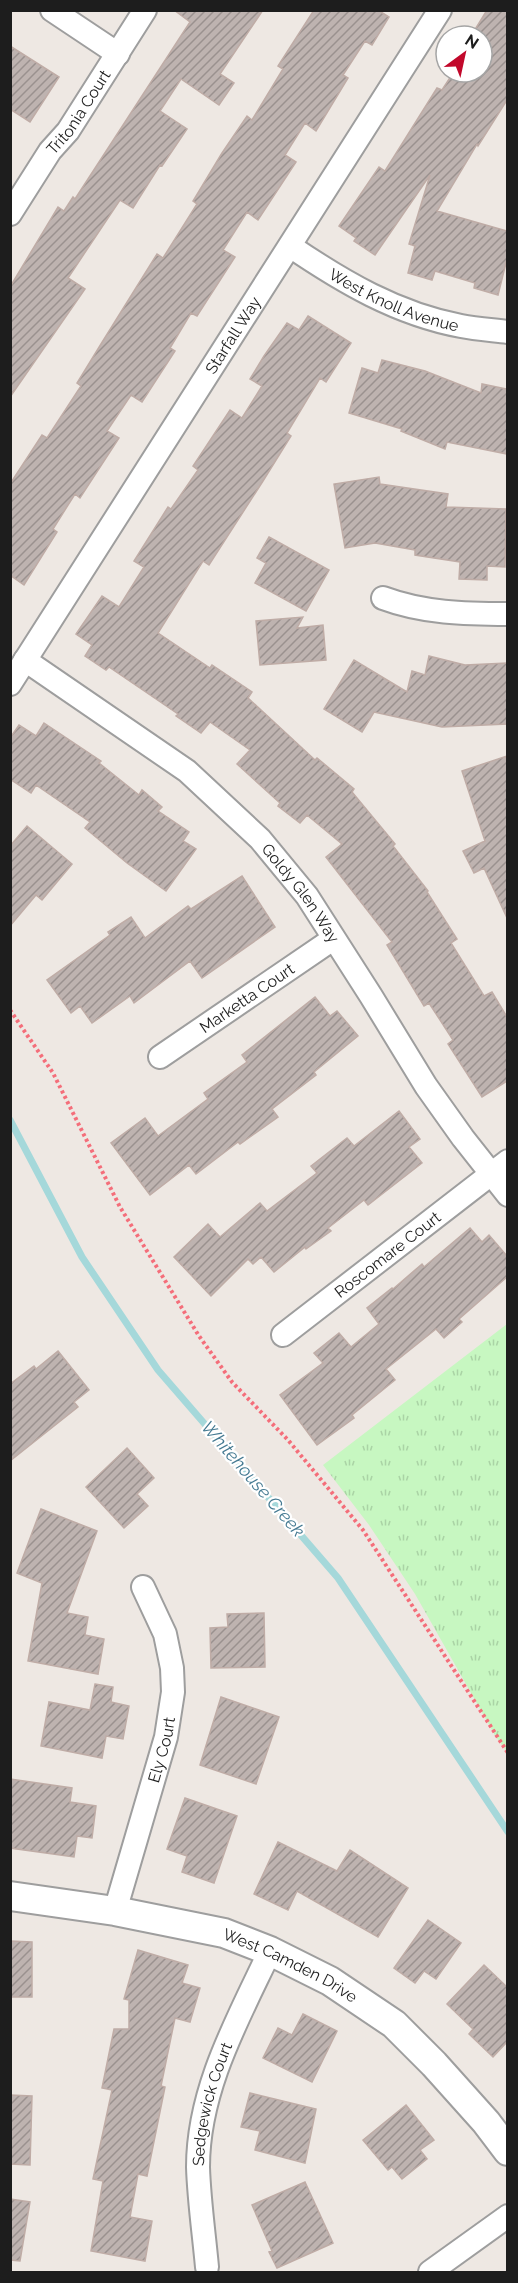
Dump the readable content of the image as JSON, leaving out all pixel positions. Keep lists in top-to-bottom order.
{
  "streets": {
    "street": [
      "Tritonia Court",
      "West Knoll Avenue",
      "Starfall Way",
      "Goldy Glen Way",
      "Marketta Court",
      "Roscomare Court",
      "Ely Court",
      "West Camden Drive",
      "Sedgewick Court"
    ]
  },
  "crossings": [
    ["West Knoll Avenue", "Starfall Way"],
    ["Starfall Way", "Goldy Glen Way"],
    ["Goldy Glen Way", "Marketta Court"],
    ["Goldy Glen Way", "Roscomare Court"],
    ["Ely Court", "West Camden Drive"],
    ["West Camden Drive", "Sedgewick Court"]
  ],
  "water": ["Whitehouse Creek"],
  "north": "top right"
}
